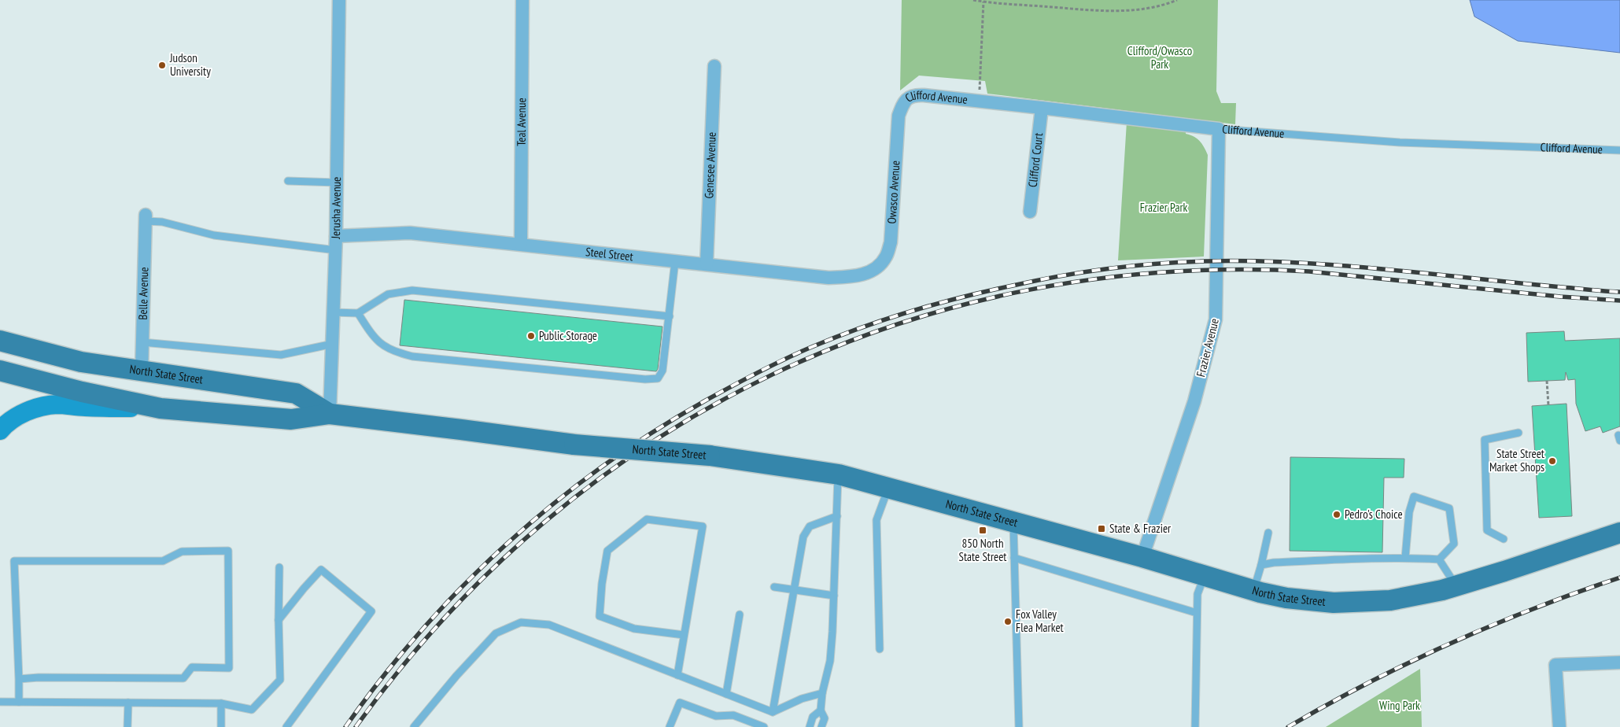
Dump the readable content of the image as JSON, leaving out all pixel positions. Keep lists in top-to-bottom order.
{
  "streets": {
    "main road": ["North State Street"],
    "street": [
      "Clifford Avenue",
      "Teal Avenue",
      "Clifford Court",
      "Genesee Avenue",
      "Owasco Avenue",
      "Jerusha Avenue",
      "Steel Street",
      "Belle Avenue",
      "Frazier Avenue"
    ]
  },
  "crossings": [
    ["Clifford Avenue", "Clifford Court"],
    ["Clifford Avenue", "Owasco Avenue"],
    ["Clifford Avenue", "Frazier Avenue"],
    ["Teal Avenue", "Steel Street"],
    ["Genesee Avenue", "Steel Street"],
    ["Owasco Avenue", "Steel Street"],
    ["Jerusha Avenue", "Steel Street"],
    ["Jerusha Avenue", "North State Street"],
    ["Belle Avenue", "North State Street"],
    ["Frazier Avenue", "North State Street"]
  ],
  "parks": ["Clifford/Owasco Park", "Frazier Park", "Wing Park"],
  "places": {
    "other": [
      "Judson University",
      "Public Storage",
      "State Street Market Shops",
      "Pedro's Choice",
      "Fox Valley Flea Market"
    ],
    "transit": ["State & Frazier", "850 North State Street"]
  }
}
